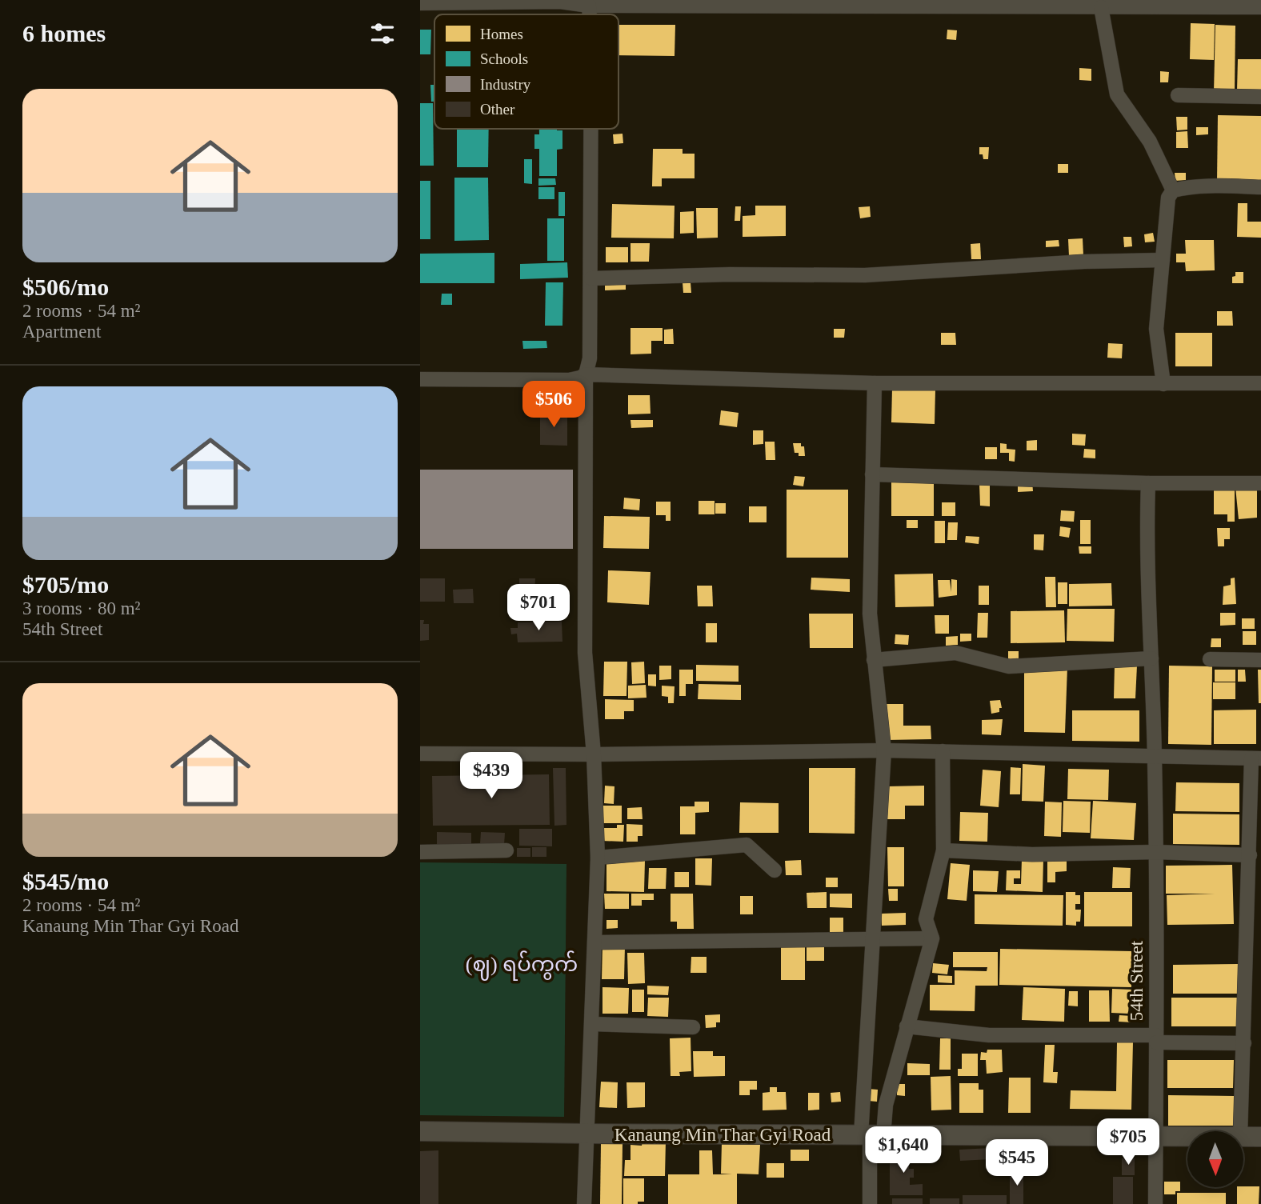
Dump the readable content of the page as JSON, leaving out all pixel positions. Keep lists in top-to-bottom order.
{
  "streets": {
    "street": ["54th Street", "Kanaung Min Thar Gyi Road"]
  },
  "crossings": [
    ["54th Street", "Kanaung Min Thar Gyi Road"]
  ],
  "districts": ["(ဈ) ရပ်ကွက်"],
  "legend": [
    "Homes",
    "Schools",
    "Industry",
    "Other"
  ],
  "north": "bottom",
  "page": {
    "heading": "6 homes",
    "list": [
      {
        "name": "$506/mo",
        "note": "2 rooms · 54 m² · Apartment"
      },
      {
        "name": "$705/mo",
        "note": "3 rooms · 80 m² · 54th Street"
      },
      {
        "name": "$545/mo",
        "note": "2 rooms · 54 m² · Kanaung Min Thar Gyi Road"
      }
    ],
    "price": [
      "$506",
      "$701",
      "$439",
      "$705",
      "$1,640",
      "$545"
    ]
  }
}
